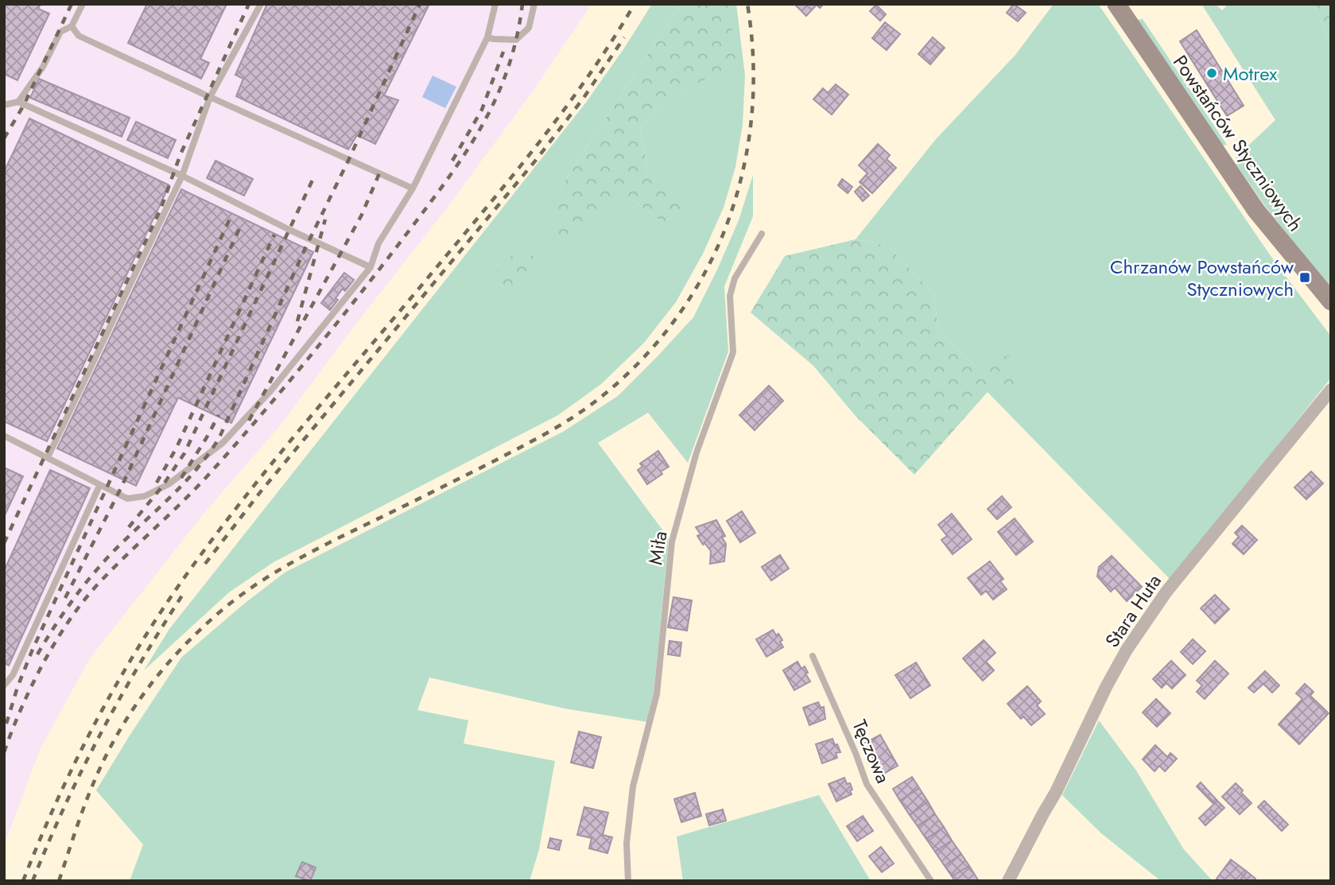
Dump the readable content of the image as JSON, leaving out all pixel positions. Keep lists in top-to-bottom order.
{
  "streets": {
    "street": ["Powstańców Styczniowych", "Stara Huta"],
    "lane": ["Miła", "Tęczowa"]
  },
  "places": {
    "other": ["Motrex"],
    "transit": ["Chrzanów Powstańców Styczniowych"]
  }
}
